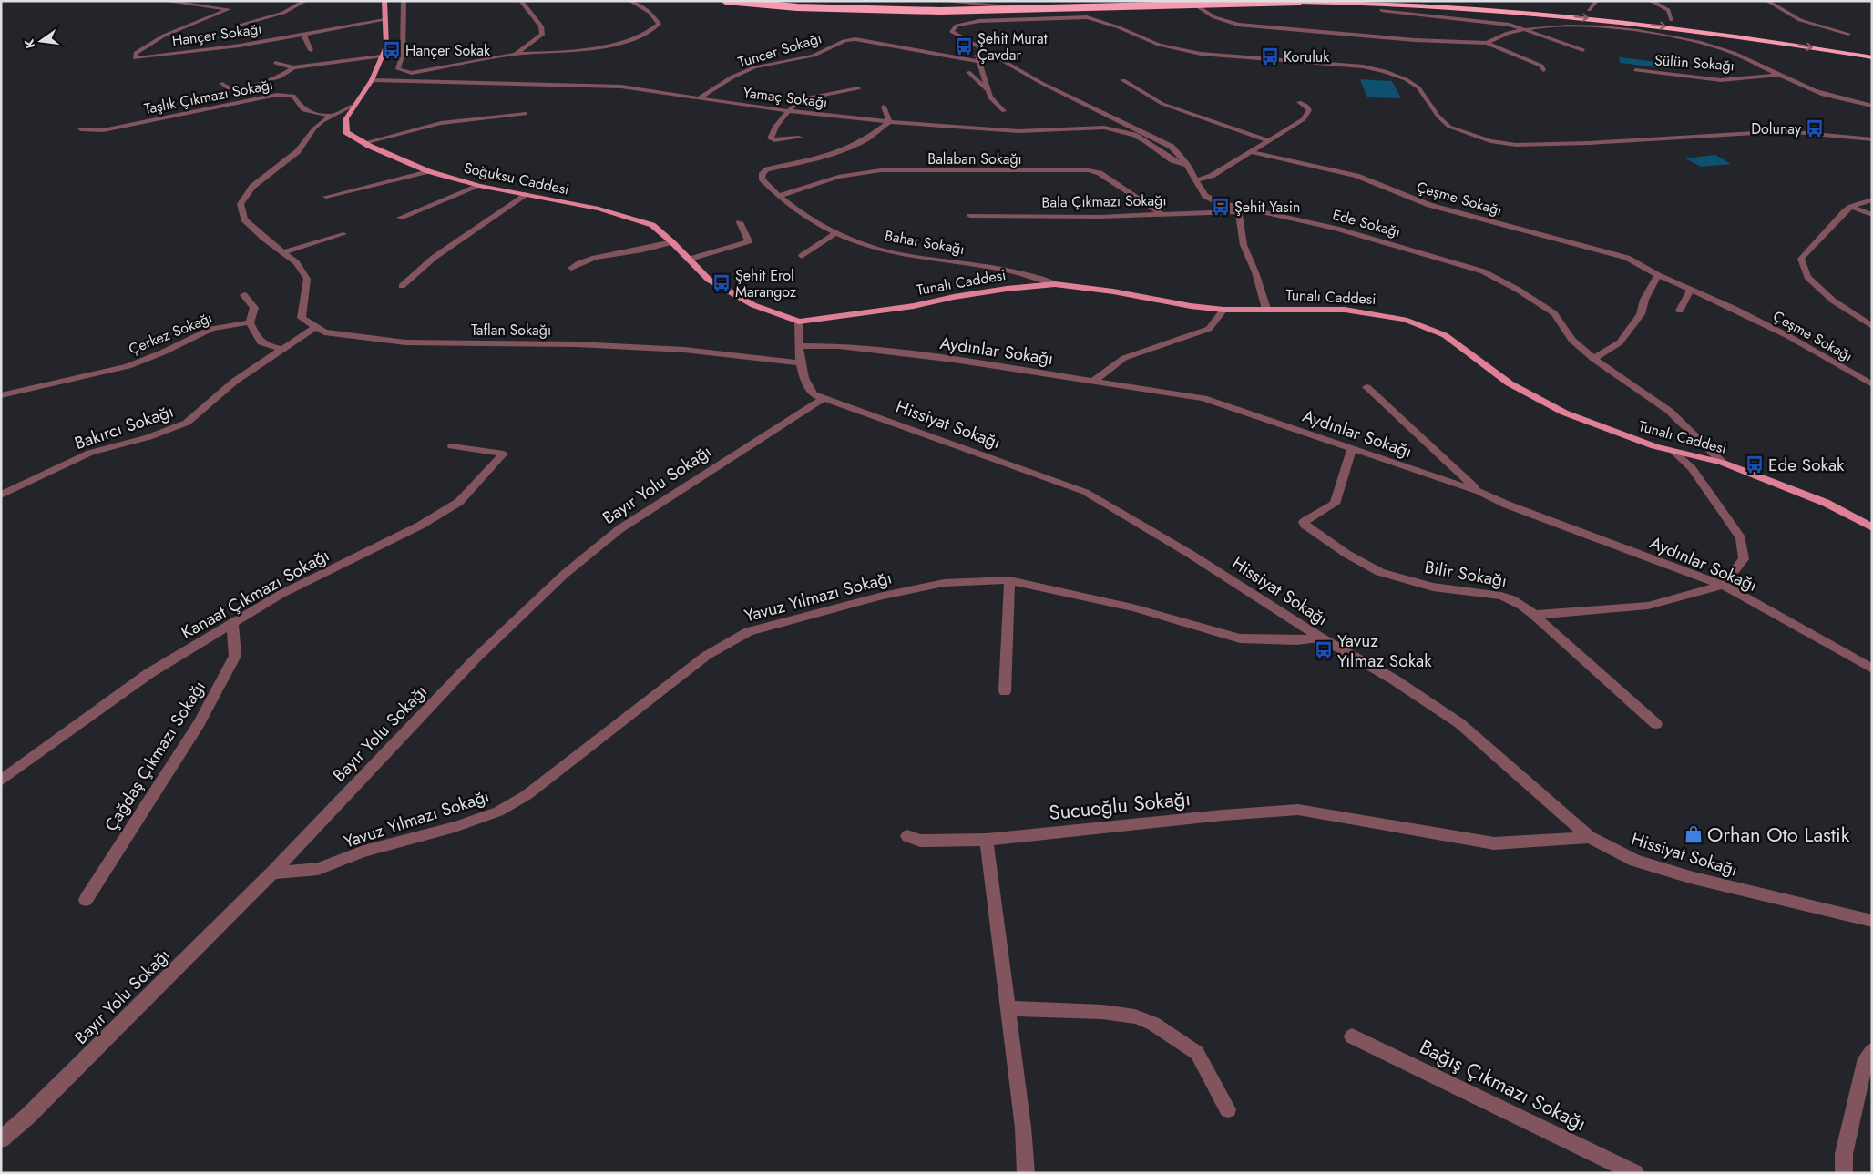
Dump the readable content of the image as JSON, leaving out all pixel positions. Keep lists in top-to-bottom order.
{
  "streets": {
    "main road": ["Soğuksu Caddesi", "Tunalı Caddesi"],
    "street": [
      "Hançer Sokağı",
      "Tuncer Sokağı",
      "Sülün Sokağı",
      "Taşlık Çıkmazı Sokağı",
      "Yamaç Sokağı",
      "Balaban Sokağı",
      "Çeşme Sokağı",
      "Bala Çıkmazı Sokağı",
      "Ede Sokağı",
      "Bahar Sokağı",
      "Taflan Sokağı",
      "Çerkez Sokağı",
      "Aydınlar Sokağı",
      "Hissiyat Sokağı",
      "Bakırcı Sokağı",
      "Bayır Yolu Sokağı",
      "Bilir Sokağı",
      "Kanaat Çıkmazı Sokağı",
      "Yavuz Yılmazı Sokağı",
      "Çağdaş Çıkmazı Sokağı",
      "Sucuoğlu Sokağı",
      "Bağış Çıkmazı Sokağı"
    ]
  },
  "crossings": [
    ["Hançer Sokağı", "Soğuksu Caddesi"],
    ["Tuncer Sokağı", "Yamaç Sokağı"],
    ["Yamaç Sokağı", "Soğuksu Caddesi"],
    ["Yamaç Sokağı", "Ede Sokağı"],
    ["Yamaç Sokağı", "Bahar Sokağı"],
    ["Balaban Sokağı", "Bala Çıkmazı Sokağı"],
    ["Balaban Sokağı", "Bahar Sokağı"],
    ["Soğuksu Caddesi", "Tunalı Caddesi"],
    ["Soğuksu Caddesi", "Hissiyat Sokağı"],
    ["Bala Çıkmazı Sokağı", "Ede Sokağı"],
    ["Ede Sokağı", "Tunalı Caddesi"],
    ["Bahar Sokağı", "Tunalı Caddesi"],
    ["Tunalı Caddesi", "Hissiyat Sokağı"],
    ["Taflan Sokağı", "Hissiyat Sokağı"],
    ["Taflan Sokağı", "Bakırcı Sokağı"],
    ["Aydınlar Sokağı", "Hissiyat Sokağı"],
    ["Aydınlar Sokağı", "Bilir Sokağı"],
    ["Hissiyat Sokağı", "Bayır Yolu Sokağı"],
    ["Hissiyat Sokağı", "Yavuz Yılmazı Sokağı"],
    ["Hissiyat Sokağı", "Sucuoğlu Sokağı"],
    ["Bayır Yolu Sokağı", "Yavuz Yılmazı Sokağı"],
    ["Kanaat Çıkmazı Sokağı", "Çağdaş Çıkmazı Sokağı"]
  ],
  "places": {
    "bus stop": [
      "Şehit Murat Çavdar",
      "Hançer Sokak",
      "Koruluk",
      "Dolunay",
      "Şehit Yasin",
      "Şehit Erol Marangoz",
      "Ede Sokak",
      "Yavuz Yılmaz Sokak"
    ],
    "shop": ["Orhan Oto Lastik"]
  },
  "north": "left"
}
